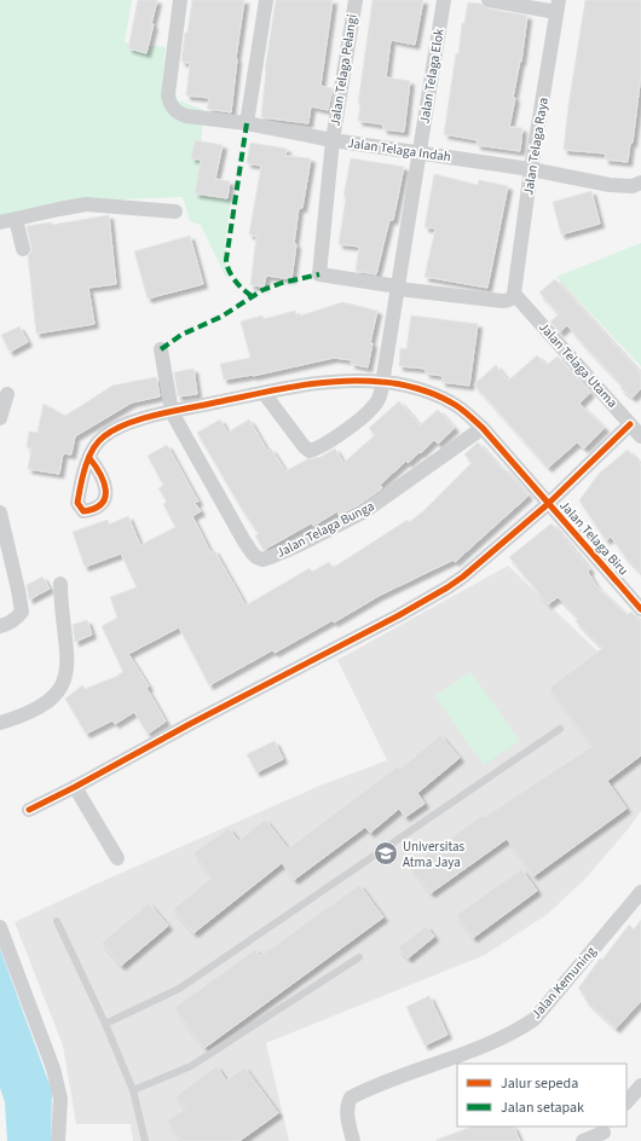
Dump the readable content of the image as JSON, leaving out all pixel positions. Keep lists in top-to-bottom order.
{
  "streets": {
    "street": [
      "Jalan Telaga Pelangi",
      "Jalan Telaga Elok",
      "Jalan Telaga Raya",
      "Jalan Telaga Indah",
      "Jalan Telaga Utama",
      "Jalan Telaga Bunga",
      "Jalan Telaga Biru",
      "Jalan Kemuning"
    ]
  },
  "crossings": [
    ["Jalan Telaga Pelangi", "Jalan Telaga Elok"],
    ["Jalan Telaga Pelangi", "Jalan Telaga Indah"],
    ["Jalan Telaga Elok", "Jalan Telaga Indah"],
    ["Jalan Telaga Elok", "Jalan Telaga Biru"],
    ["Jalan Telaga Raya", "Jalan Telaga Indah"],
    ["Jalan Telaga Raya", "Jalan Telaga Utama"],
    ["Jalan Telaga Bunga", "Jalan Telaga Biru"]
  ],
  "places": {
    "school or university": ["Universitas Atma Jaya"]
  },
  "legend": ["Jalur sepeda", "Jalan setapak"]
}
